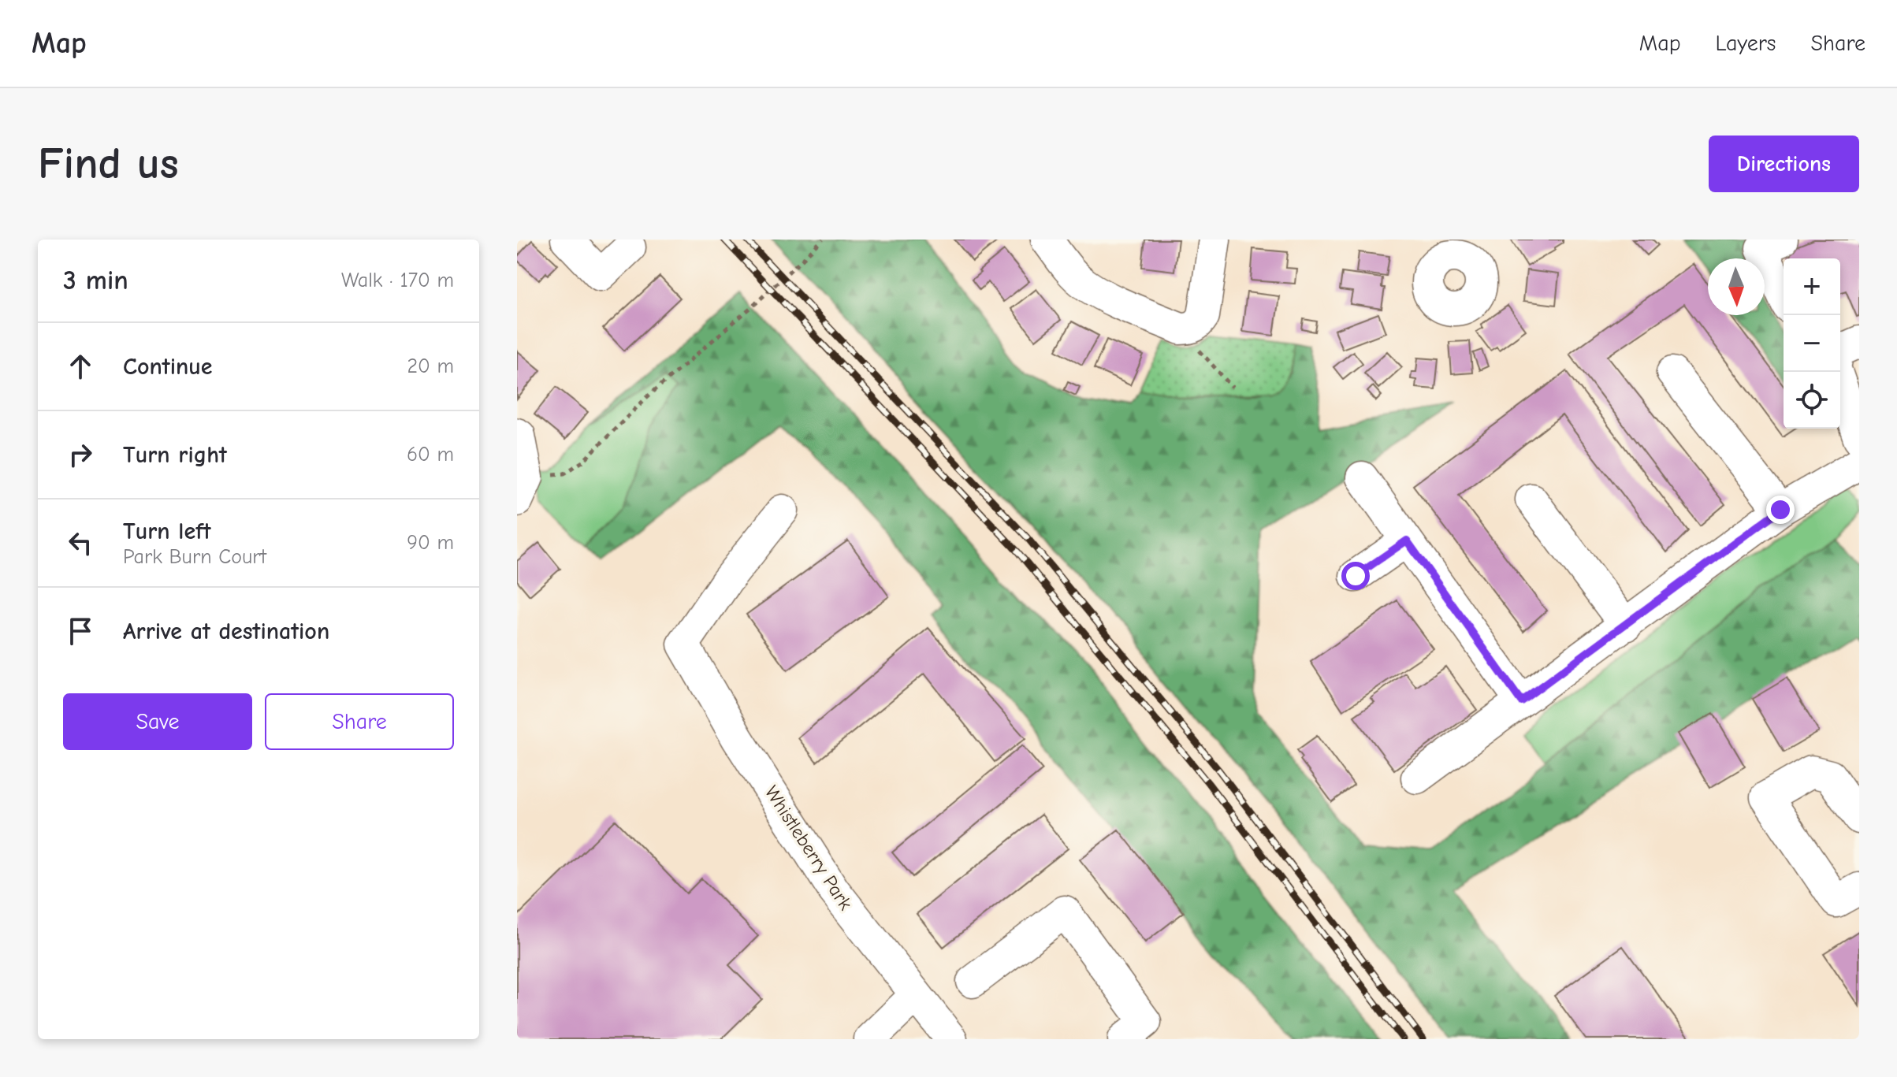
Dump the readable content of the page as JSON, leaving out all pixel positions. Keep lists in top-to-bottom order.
{
  "streets": {
    "street": ["Whistleberry Park"]
  },
  "north": "bottom",
  "page": {
    "header": "Map",
    "nav": ["Map", "Layers", "Share"],
    "buttons": [
      "Directions",
      ["Save", "Share"]
    ],
    "title": "Find us",
    "heading": ["3 min", "Walk · 170 m"],
    "map_buttons": ["+", "−"],
    "list": [
      ["Continue", "20 m"],
      ["Turn right", "60 m"],
      ["Turn left", "Park Burn Court", "90 m"],
      "Arrive at destination"
    ]
  }
}
